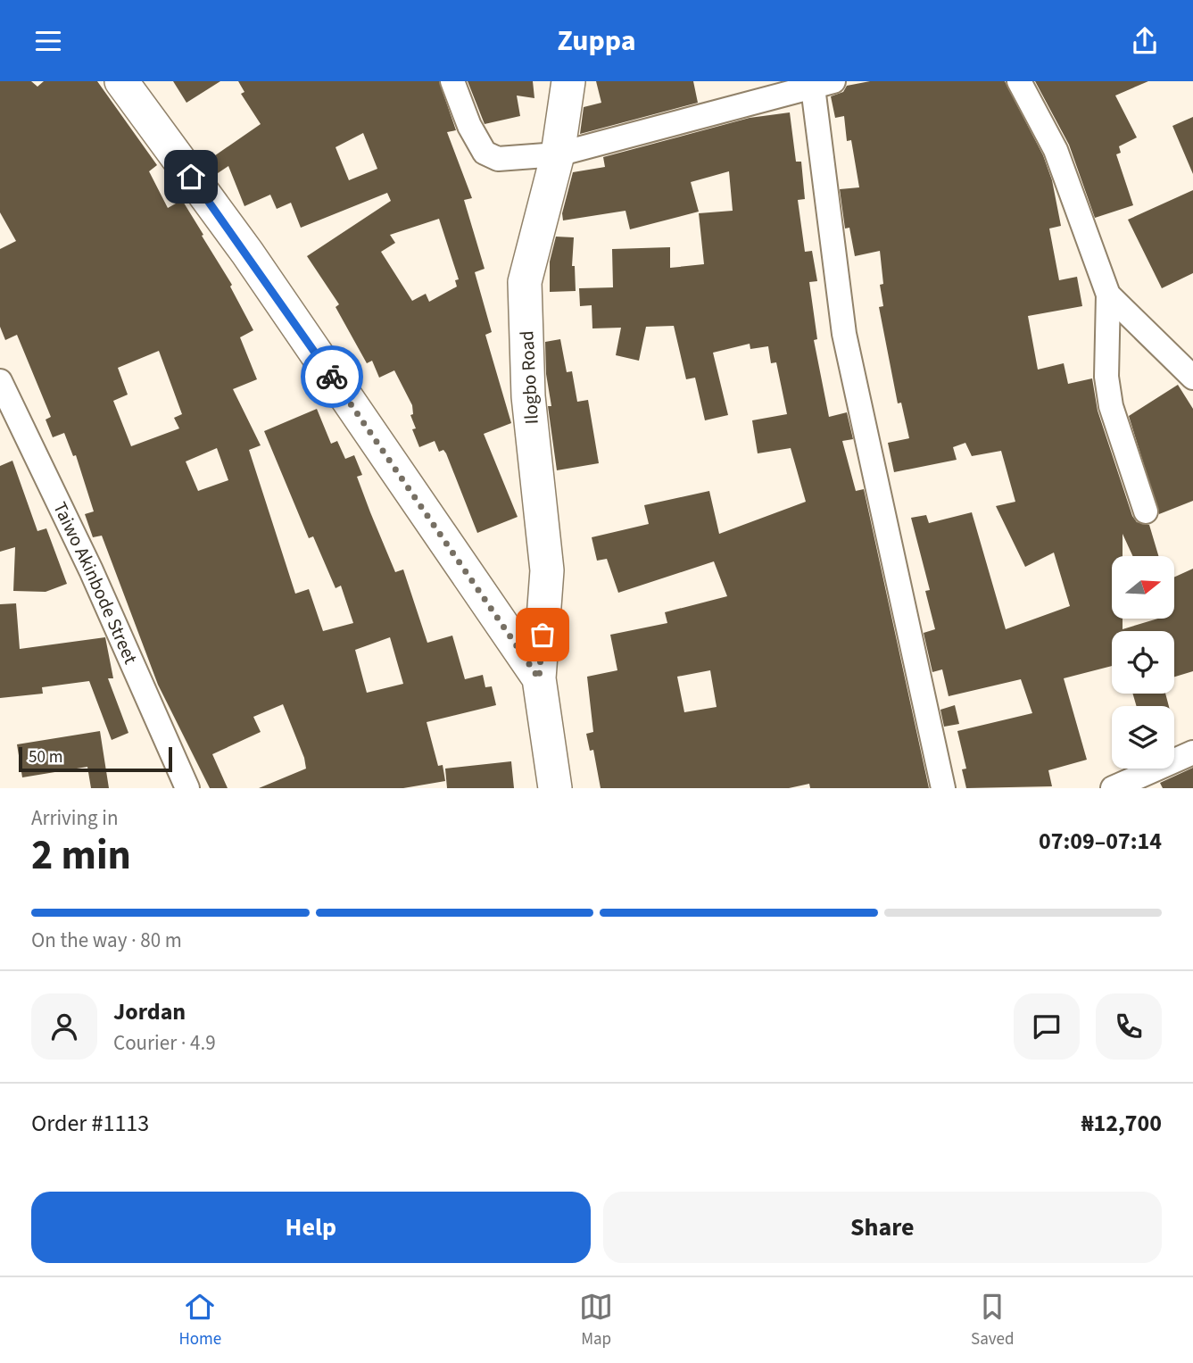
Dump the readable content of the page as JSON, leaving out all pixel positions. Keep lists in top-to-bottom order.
{
  "streets": {
    "main road": ["Ilogbo Road"],
    "street": ["Taiwo Akinbode Street"]
  },
  "scale_bar": "50 m",
  "north": "right",
  "page": {
    "header": "Zuppa",
    "scale": "50 m",
    "heading": ["2 min", "Arriving in", "07:09–07:14"],
    "panel": [
      "Jordan",
      "Courier · 4.9",
      "Order #1113",
      "₦12,700"
    ],
    "bar": "On the way · 80 m",
    "buttons": ["Help", "Share"],
    "tabs": ["Home", "Map", "Saved"]
  }
}
